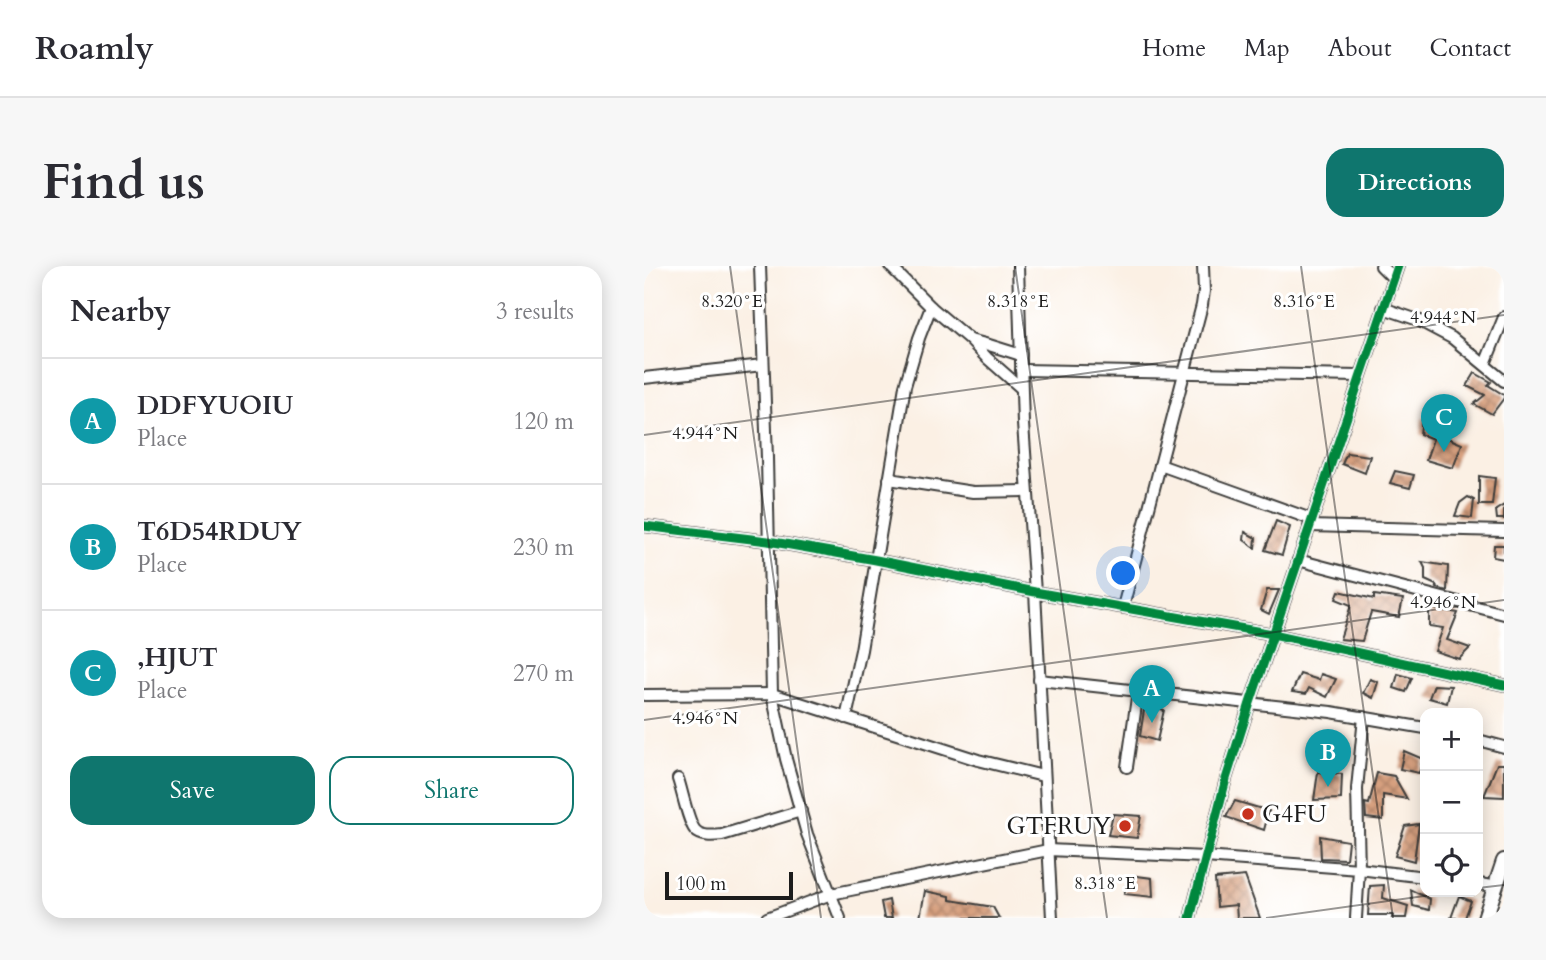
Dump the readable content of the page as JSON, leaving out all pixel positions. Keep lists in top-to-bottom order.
{
  "places": ["G4FU", "GTFRUY"],
  "scale_bar": "100 m",
  "page": {
    "header": "Roamly",
    "nav": [
      "Home",
      "Map",
      "About",
      "Contact"
    ],
    "buttons": [
      "Directions",
      ["Save", "Share"]
    ],
    "title": "Find us",
    "heading": ["Nearby", "3 results"],
    "list": [
      {
        "mark": "A",
        "name": "DDFYUOIU",
        "note": "Place",
        "value": "120 m"
      },
      {
        "mark": "B",
        "name": "T6D54RDUY",
        "note": "Place",
        "value": "230 m"
      },
      {
        "mark": "C",
        "name": ",HJUT",
        "note": "Place",
        "value": "270 m"
      }
    ],
    "pins": ["C", "A", "B"],
    "map_buttons": ["+", "−"],
    "scale": "100 m"
  },
  "coordinates": [
    "8.320°E",
    "8.318°E",
    "8.316°E",
    "4.944°N",
    "4.946°N"
  ]
}
